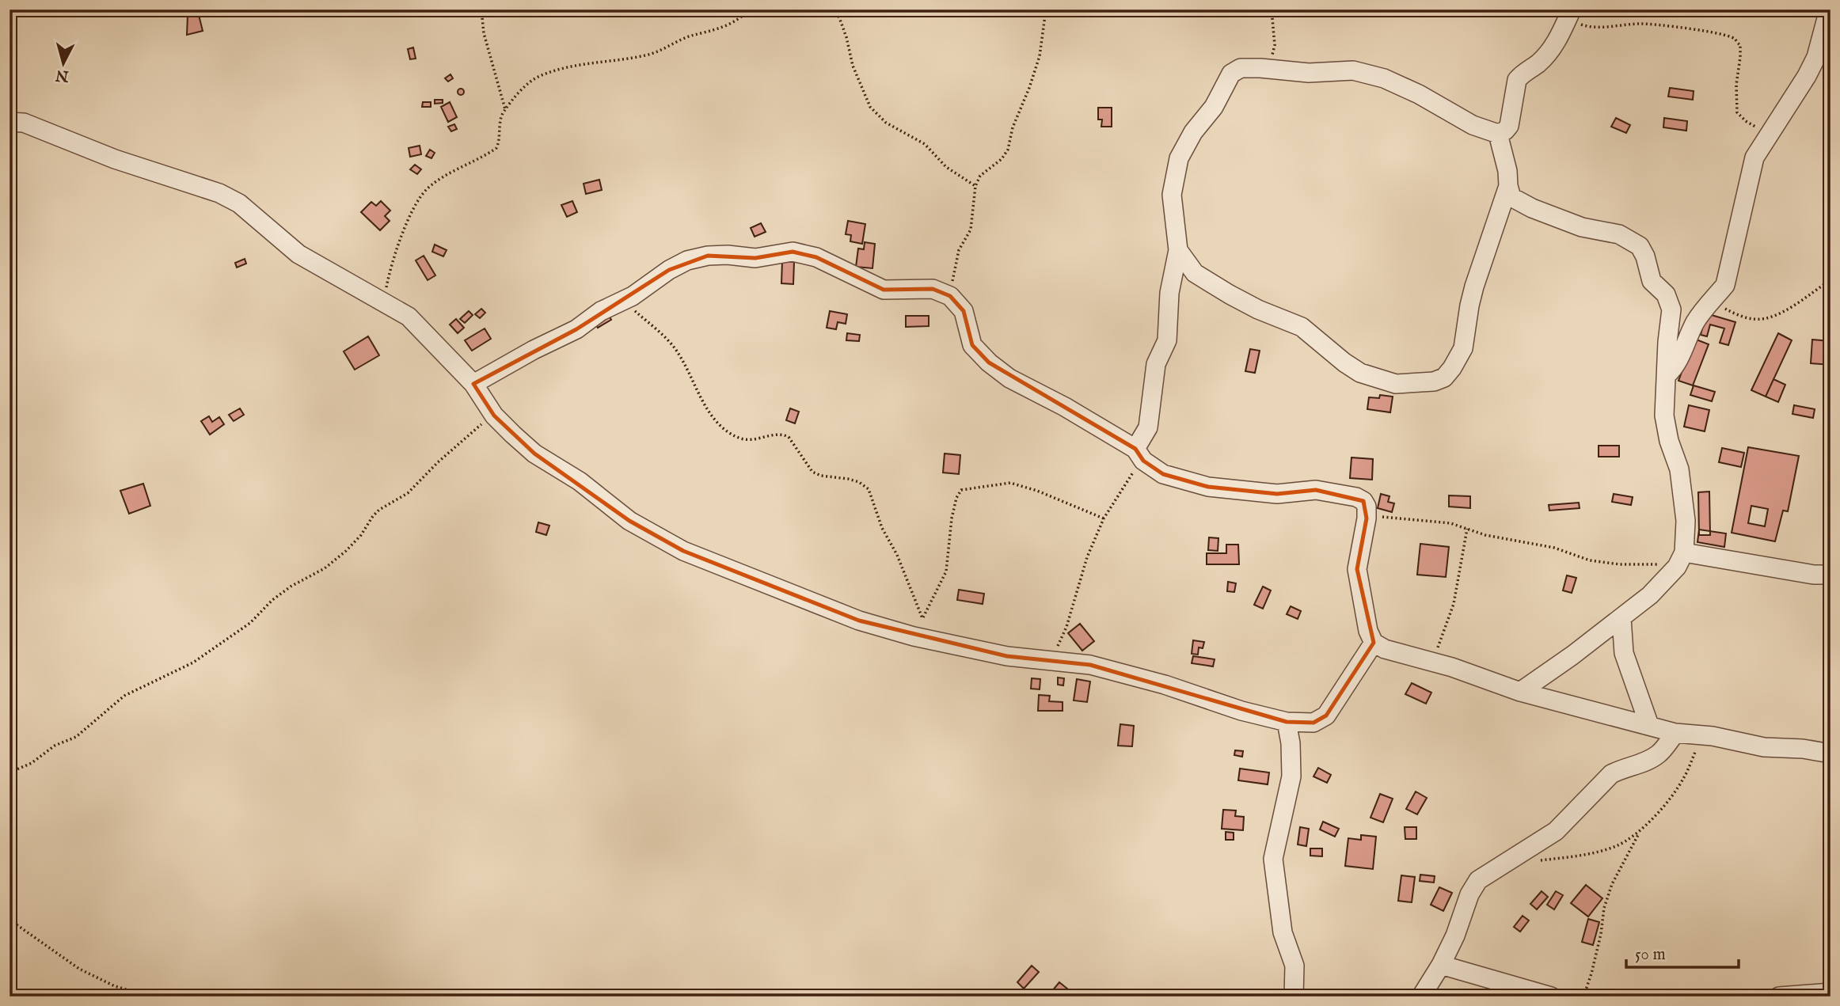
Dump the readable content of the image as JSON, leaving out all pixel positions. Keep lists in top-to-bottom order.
{
  "scale_bar": "50 m",
  "north": "bottom"
}
